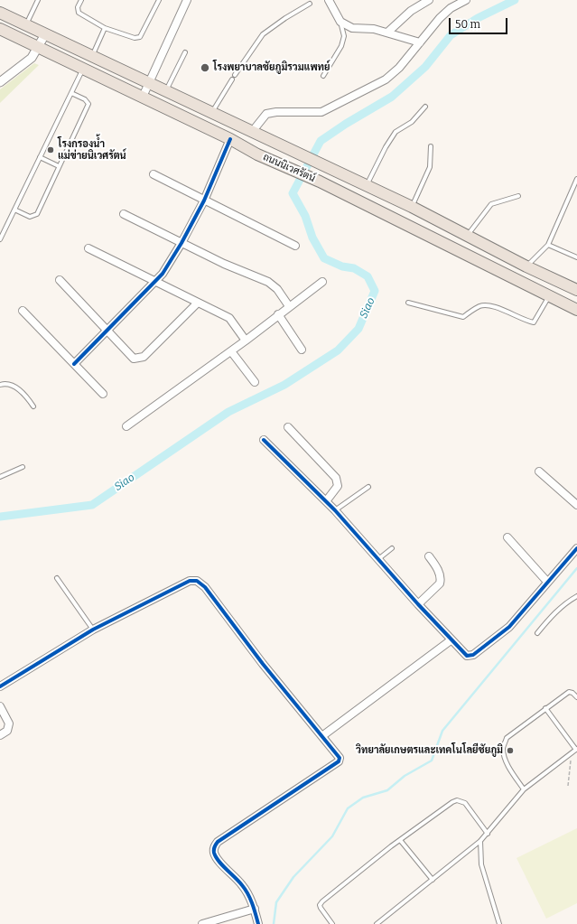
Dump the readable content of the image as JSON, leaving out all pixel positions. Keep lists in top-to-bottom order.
{
  "streets": {
    "main road": ["ถนนนิเวศรัตน์"]
  },
  "water": ["Siao"],
  "places": ["โรงพยาบาลชัยภูมิรวมแพทย์", "โรงกรองน้ำ แม่ข่ายนิเวศรัตน์", "วิทยาลัยเกษตรและเทคโนโลยีชัยภูมิ"],
  "scale_bar": "50 m"
}
